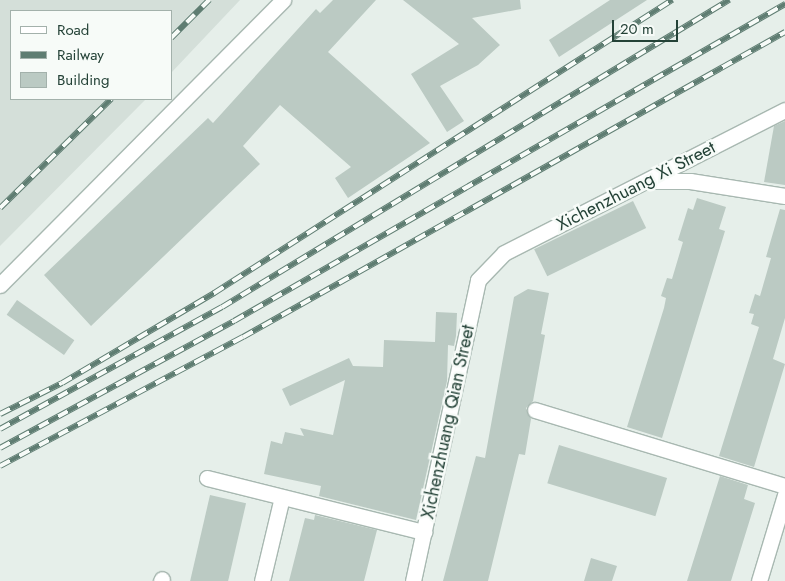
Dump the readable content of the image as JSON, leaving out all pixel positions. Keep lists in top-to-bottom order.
{
  "streets": {
    "street": ["Xichenzhuang Xi Street", "Xichenzhuang Qian Street"]
  },
  "crossings": [
    ["Xichenzhuang Xi Street", "Xichenzhuang Qian Street"]
  ],
  "legend": ["Road", "Railway", "Building"],
  "scale_bar": "20 m"
}
